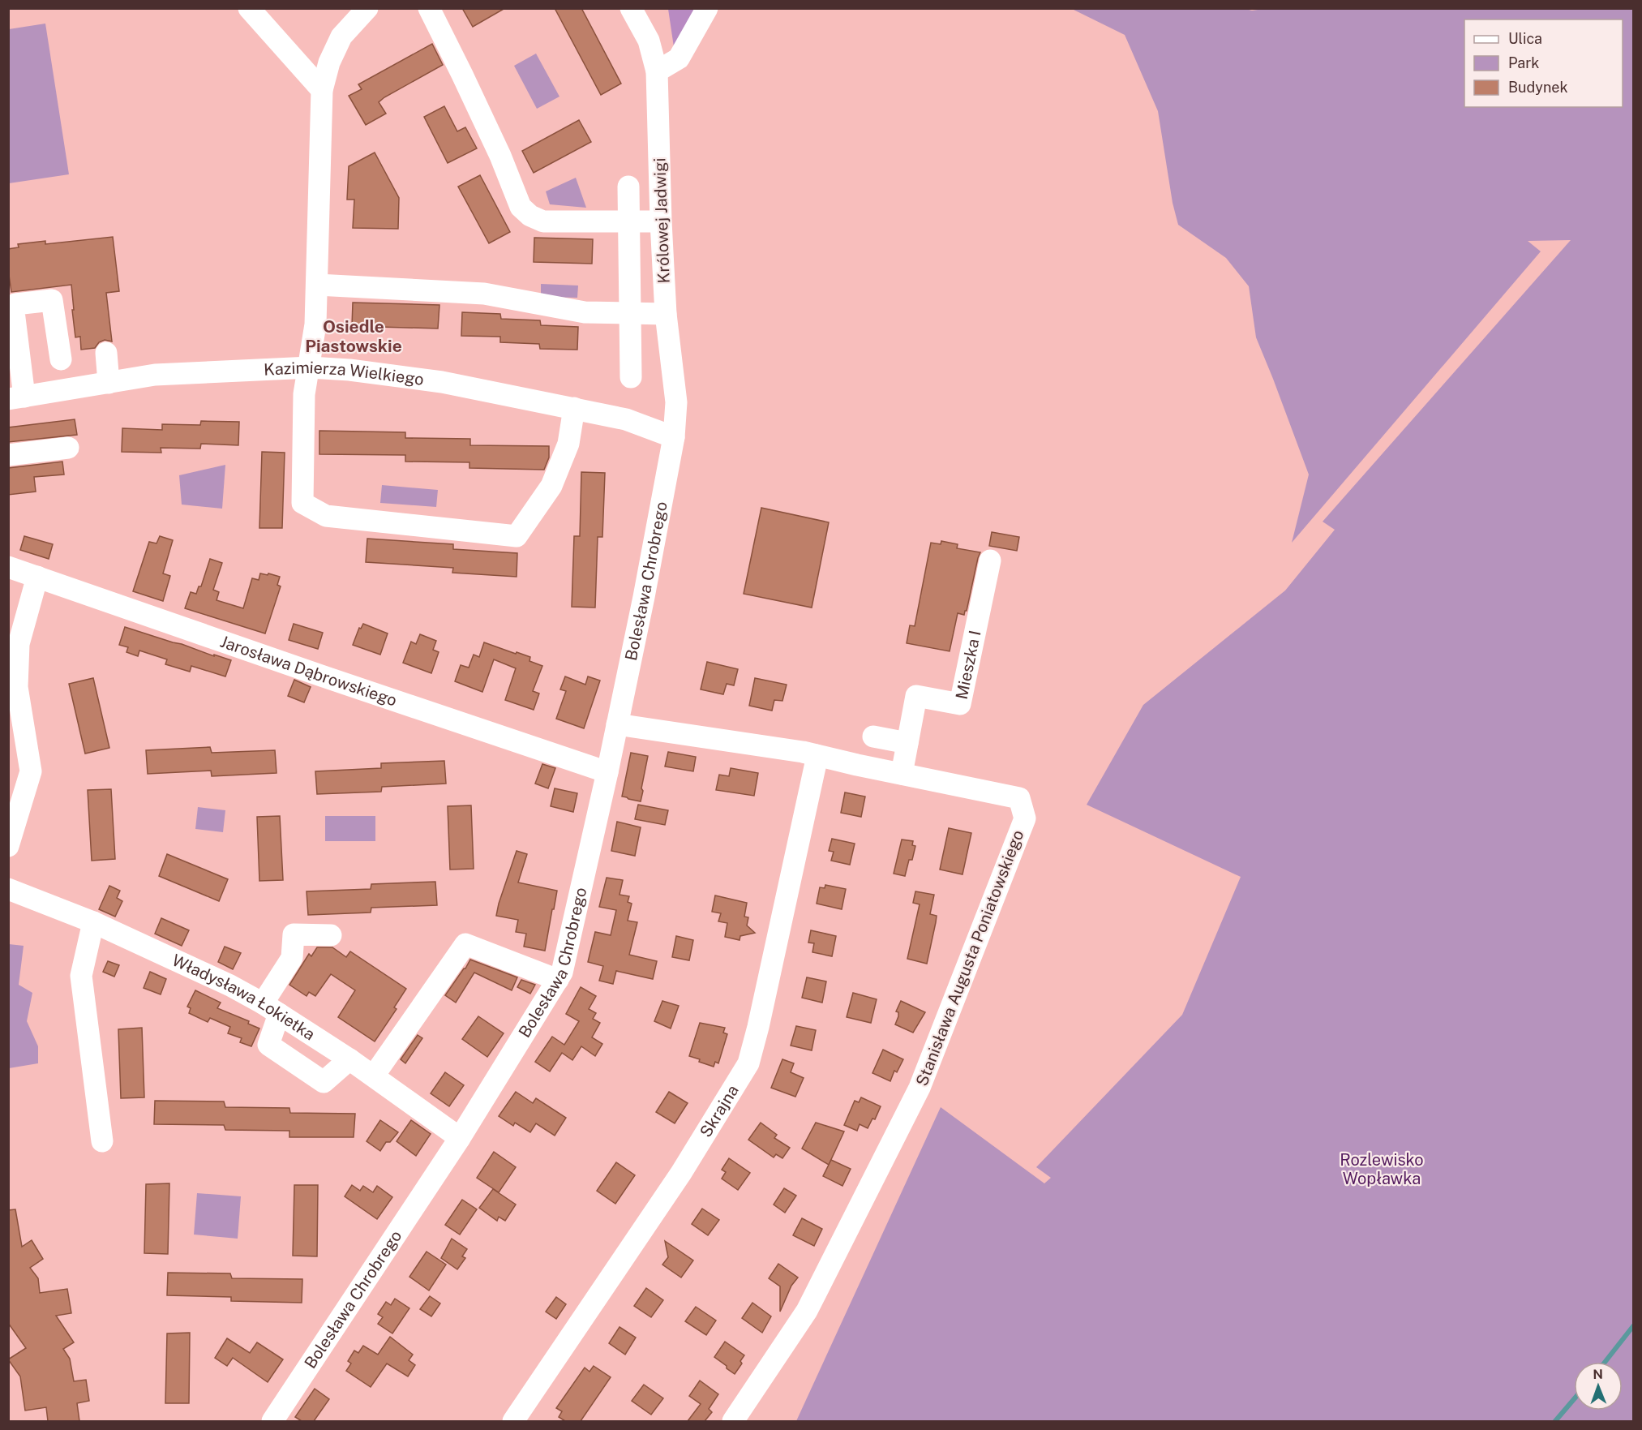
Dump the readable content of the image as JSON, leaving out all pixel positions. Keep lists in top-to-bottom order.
{
  "streets": {
    "street": [
      "Królowej Jadwigi",
      "Kazimierza Wielkiego",
      "Bolesława Chrobrego",
      "Mieszka I",
      "Jarosława Dąbrowskiego",
      "Stanisława Augusta Poniatowskiego",
      "Władysława Łokietka",
      "Skrajna"
    ]
  },
  "crossings": [
    ["Królowej Jadwigi", "Kazimierza Wielkiego"],
    ["Królowej Jadwigi", "Bolesława Chrobrego"],
    ["Kazimierza Wielkiego", "Bolesława Chrobrego"],
    ["Bolesława Chrobrego", "Jarosława Dąbrowskiego"],
    ["Bolesława Chrobrego", "Stanisława Augusta Poniatowskiego"],
    ["Bolesława Chrobrego", "Władysława Łokietka"],
    ["Mieszka I", "Stanisława Augusta Poniatowskiego"],
    ["Stanisława Augusta Poniatowskiego", "Skrajna"]
  ],
  "districts": ["Osiedle Piastowskie"],
  "parks": ["Rozlewisko Wopławka"],
  "legend": ["Ulica", "Park", "Budynek"],
  "north": "top"
}
